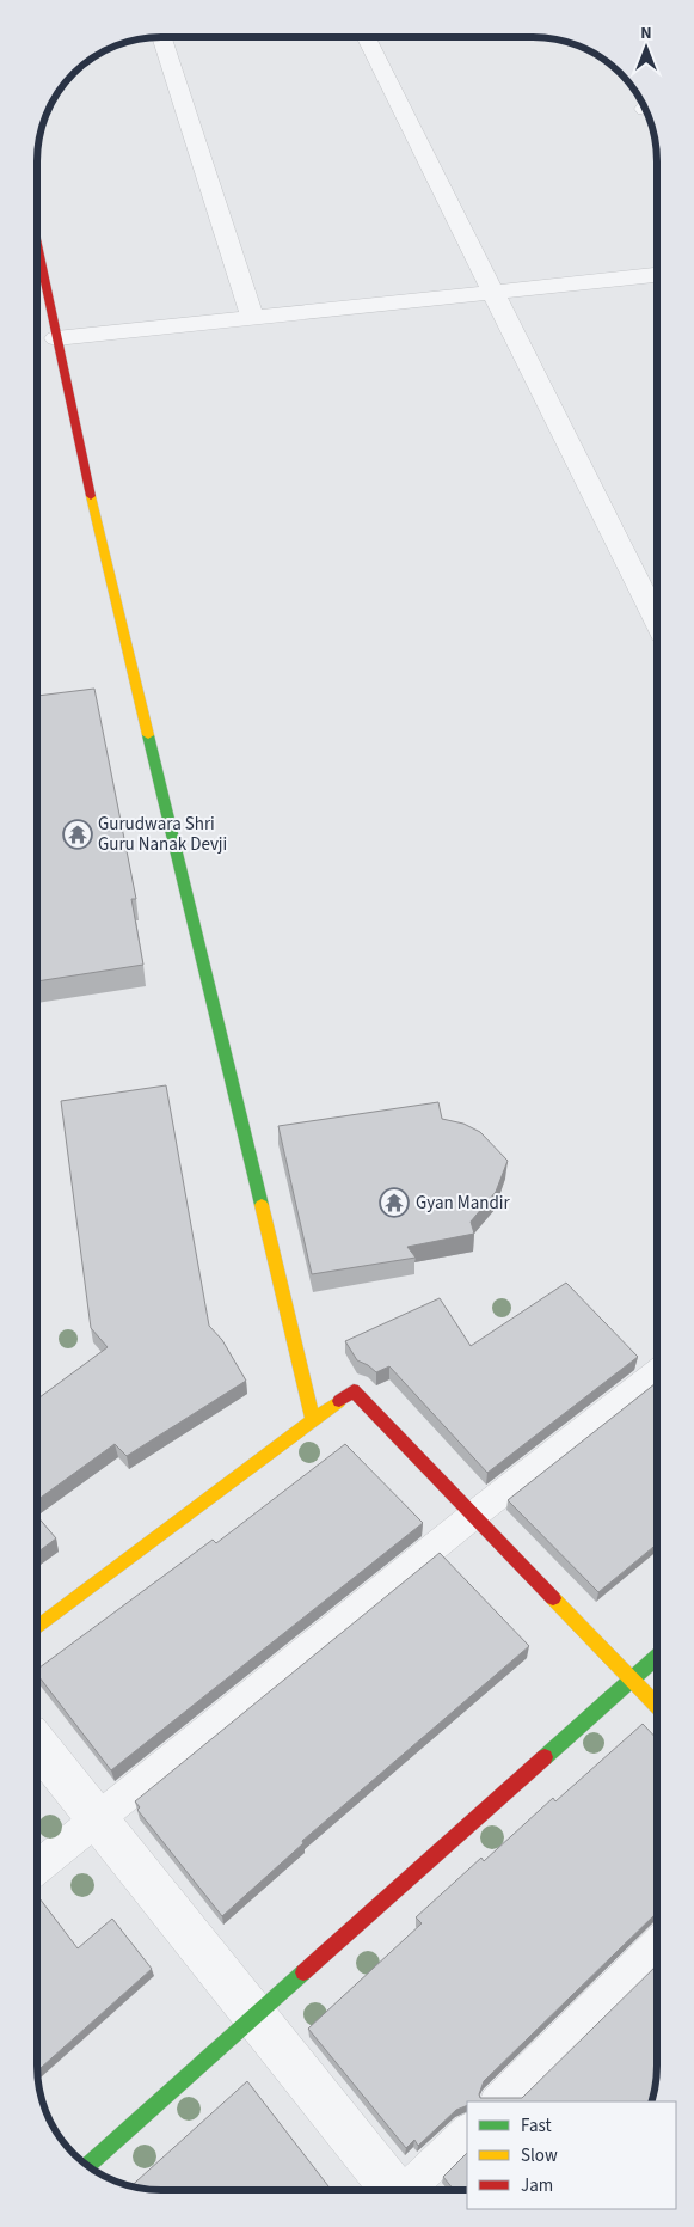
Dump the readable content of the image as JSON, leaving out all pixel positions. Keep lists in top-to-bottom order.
{
  "places": {
    "temple": ["Gurudwara Shri Guru Nanak Devji", "Gyan Mandir"]
  },
  "legend": ["Fast", "Slow", "Jam"],
  "north": "top"
}
